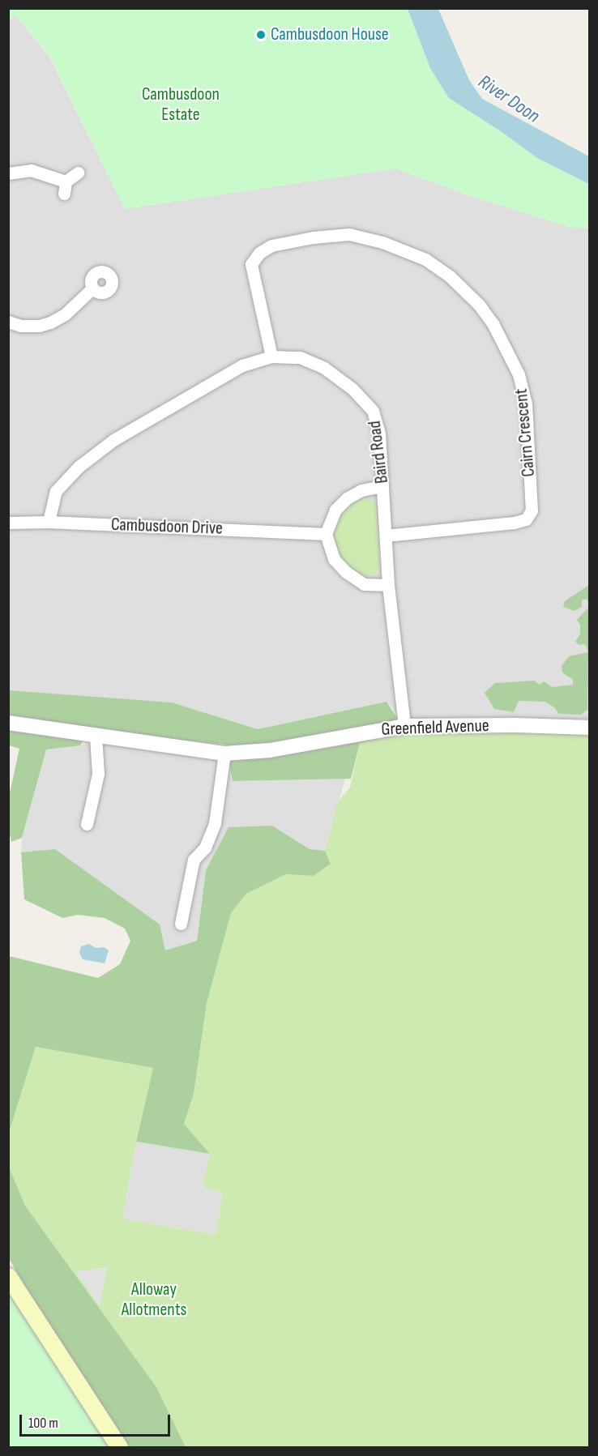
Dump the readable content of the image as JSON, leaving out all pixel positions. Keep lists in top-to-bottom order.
{
  "streets": {
    "street": [
      "Cairn Crescent",
      "Baird Road",
      "Cambusdoon Drive",
      "Greenfield Avenue"
    ]
  },
  "crossings": [
    ["Cairn Crescent", "Baird Road"],
    ["Baird Road", "Cambusdoon Drive"],
    ["Baird Road", "Greenfield Avenue"]
  ],
  "water": ["River Doon"],
  "parks": ["Cambusdoon Estate", "Alloway Allotments"],
  "places": ["Cambusdoon House"],
  "scale_bar": "100 m"
}
